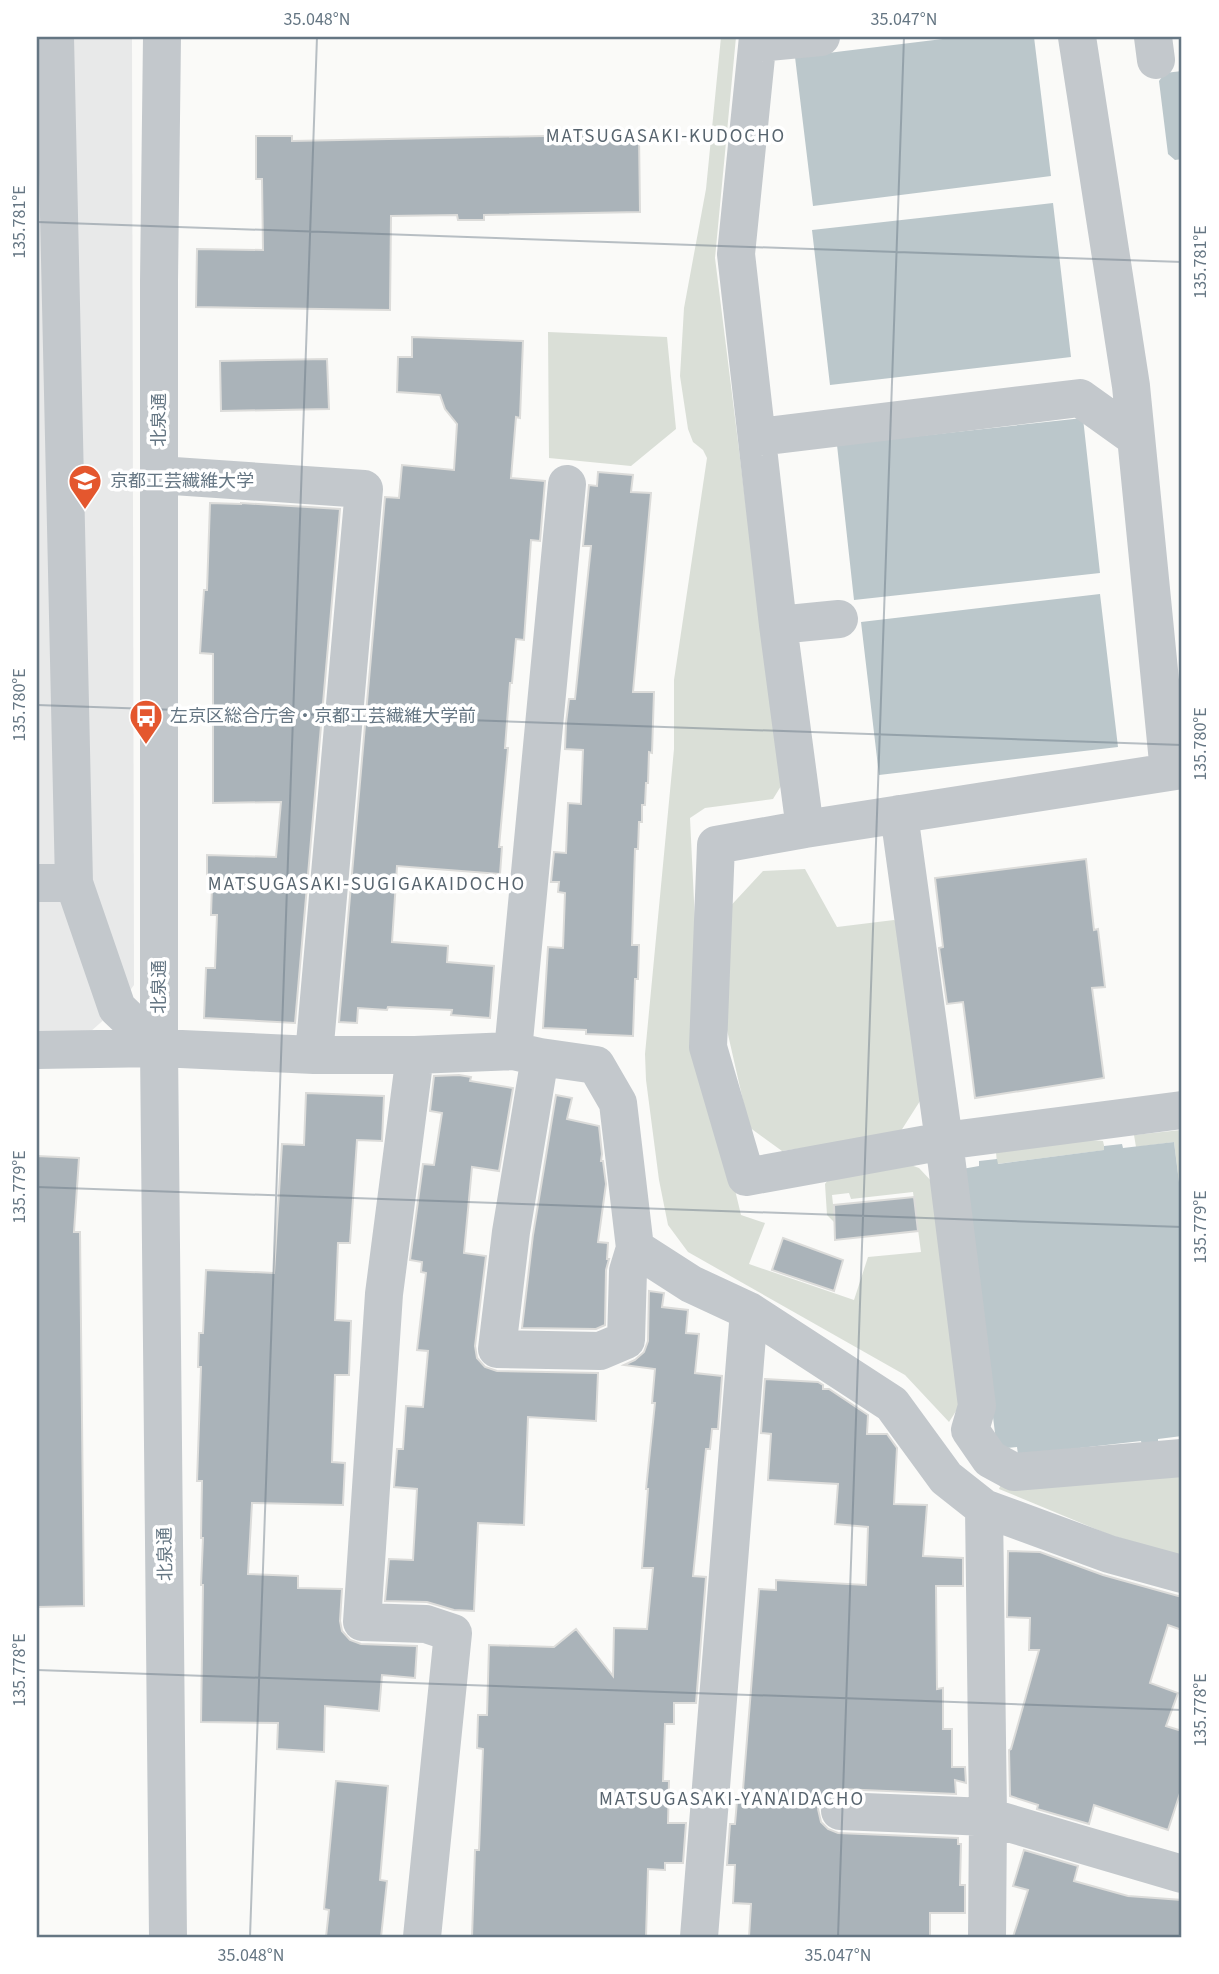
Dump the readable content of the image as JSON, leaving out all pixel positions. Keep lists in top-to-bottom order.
{
  "streets": {
    "street": ["北泉通"]
  },
  "districts": ["MATSUGASAKI-KUDOCHO", "MATSUGASAKI-SUGIGAKAIDOCHO", "MATSUGASAKI-YANAIDACHO"],
  "places": {
    "school or university": ["京都工芸繊維大学"],
    "bus stop": ["左京区総合庁舎・京都工芸繊維大学前"]
  },
  "coordinates": [
    "35.048°N",
    "35.047°N",
    "135.781°E",
    "135.780°E",
    "135.779°E",
    "135.778°E"
  ]
}
